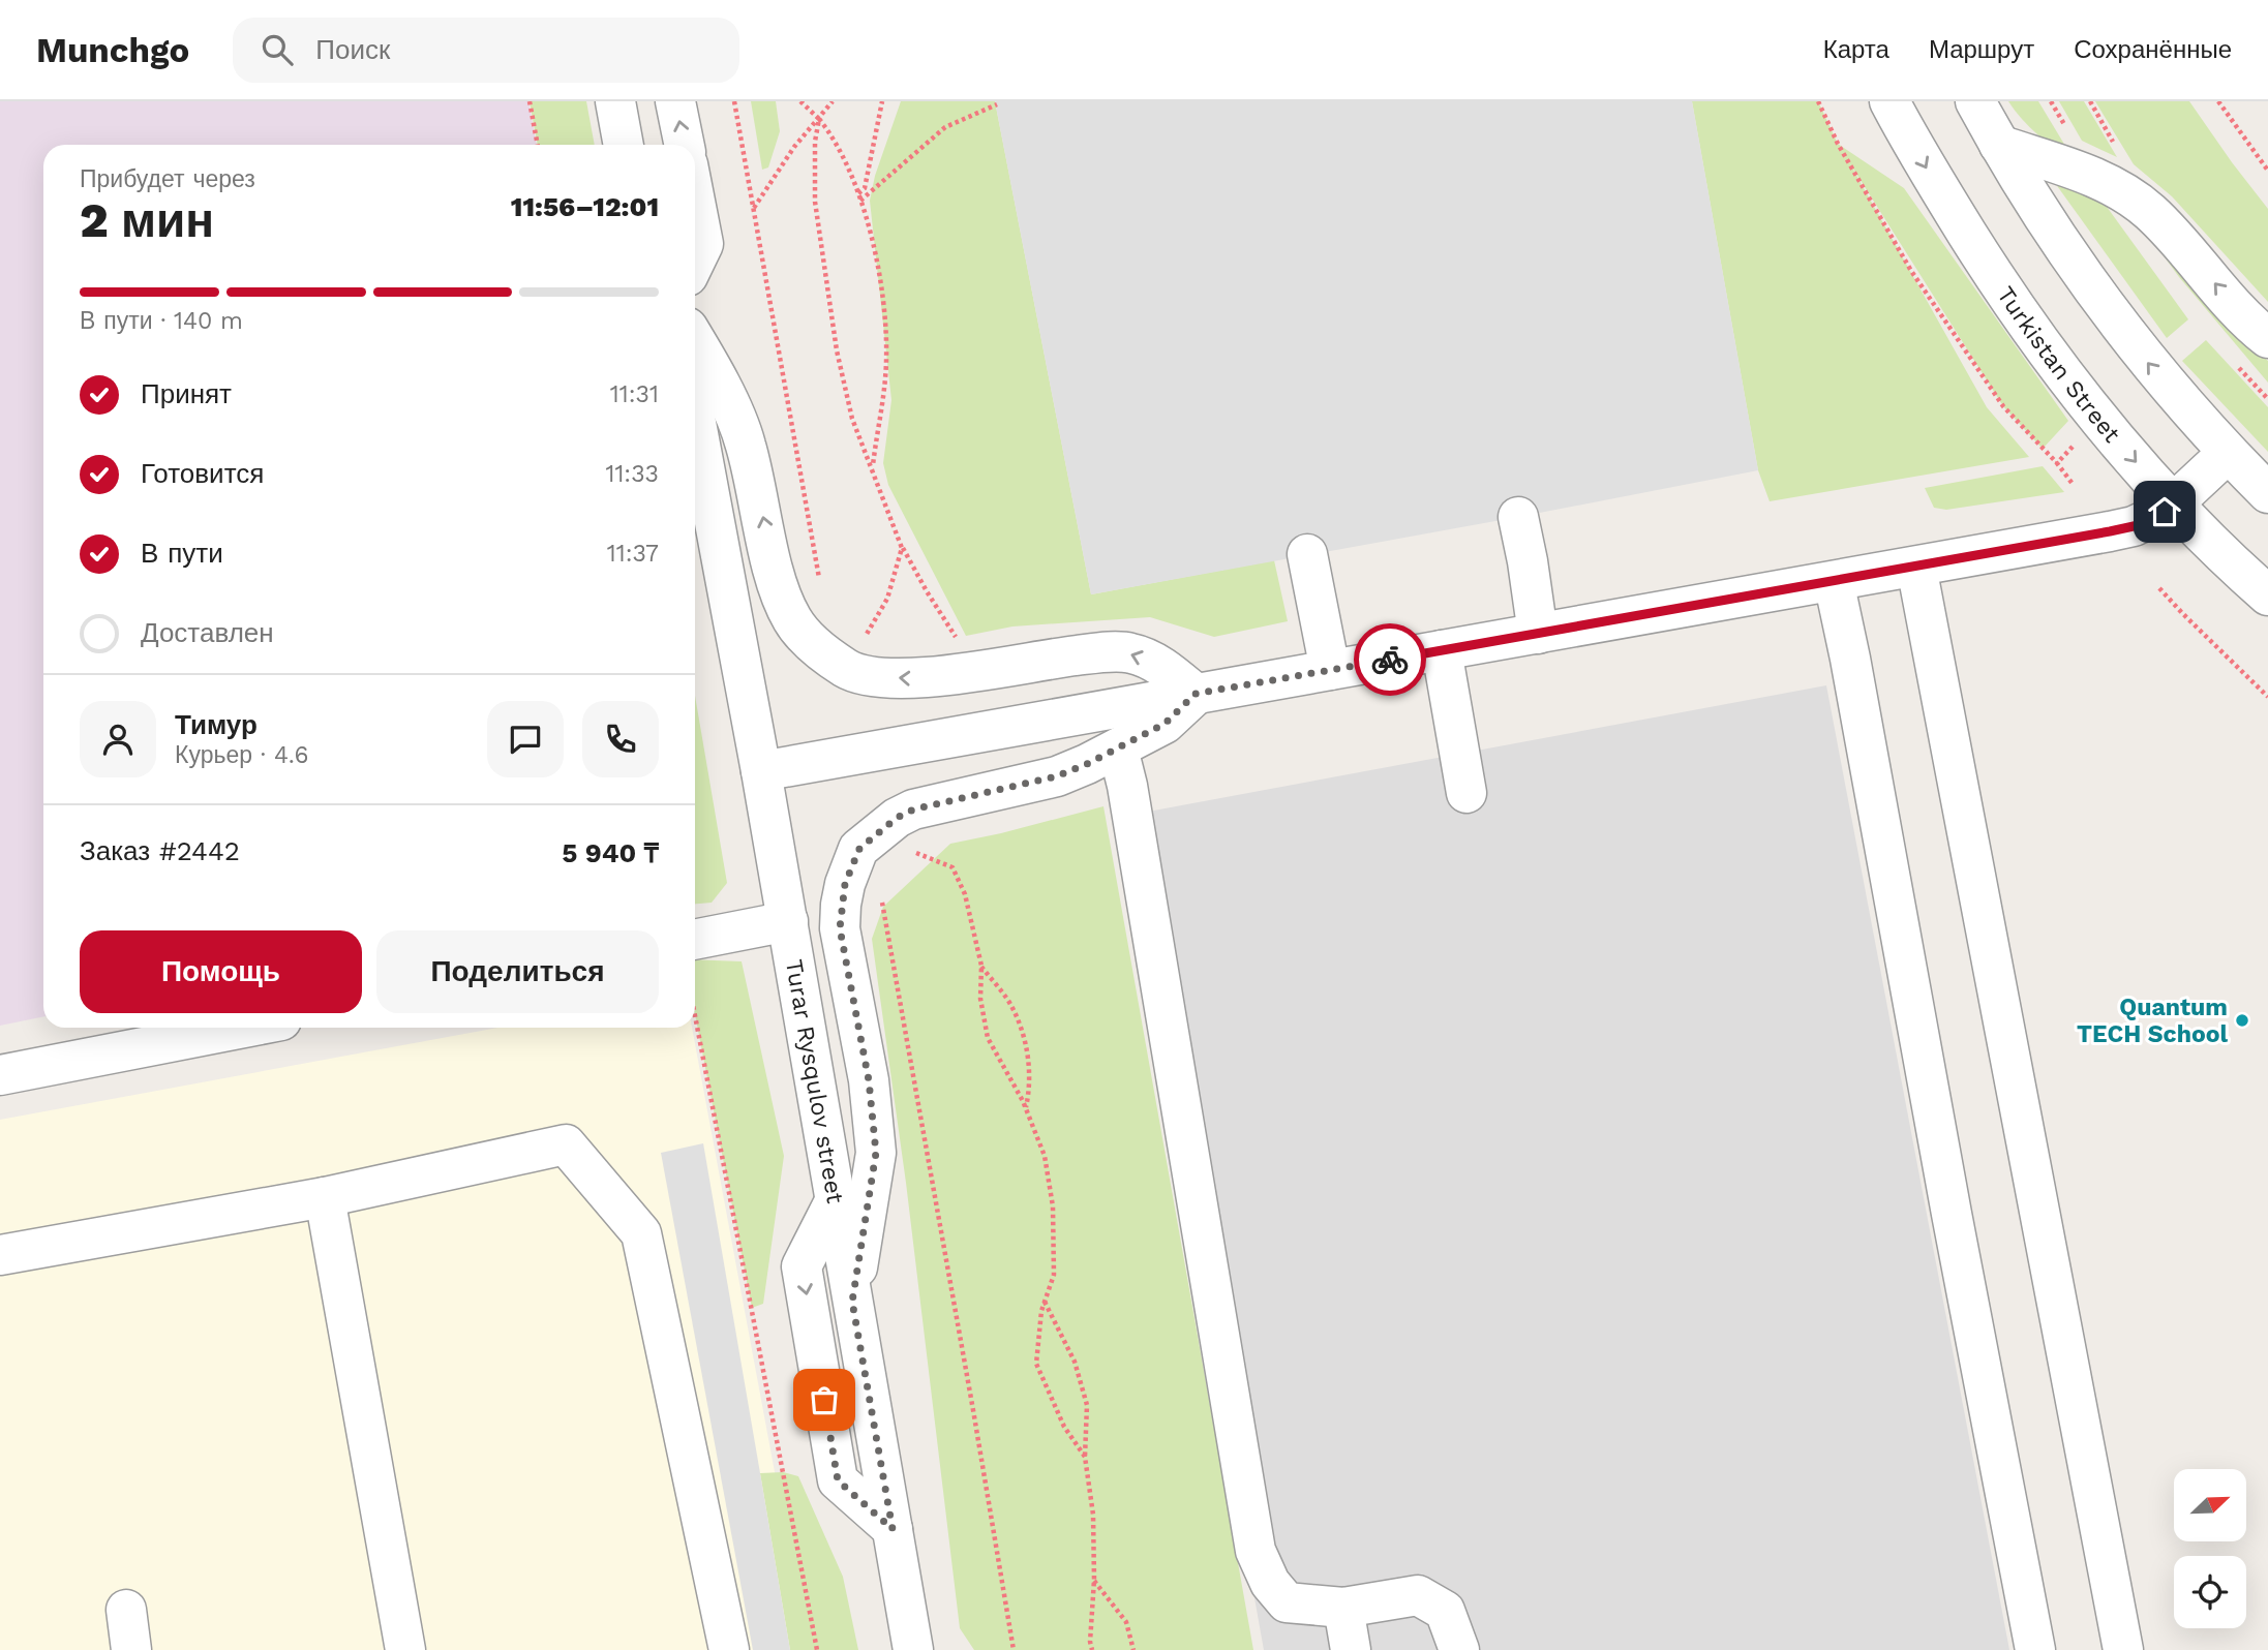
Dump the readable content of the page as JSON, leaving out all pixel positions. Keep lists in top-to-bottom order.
{
  "streets": {
    "street": ["Turkistan Street", "Turar Rysqulov street"]
  },
  "places": ["Quantum TECH School"],
  "north": "top right",
  "page": {
    "header": "Munchgo",
    "search": "Поиск",
    "nav": ["Карта", "Маршрут", "Сохранённые"],
    "heading": ["2 мин", "Прибудет через", "11:56–12:01"],
    "panel": [
      "Тимур",
      "Курьер · 4.6",
      "Заказ #2442",
      "5 940 ₸"
    ],
    "bar": "В пути · 140 m",
    "list": [
      ["Принят", "11:31"],
      ["Готовится", "11:33"],
      ["В пути", "11:37"],
      "Доставлен"
    ],
    "buttons": ["Помощь", "Поделиться"]
  }
}
